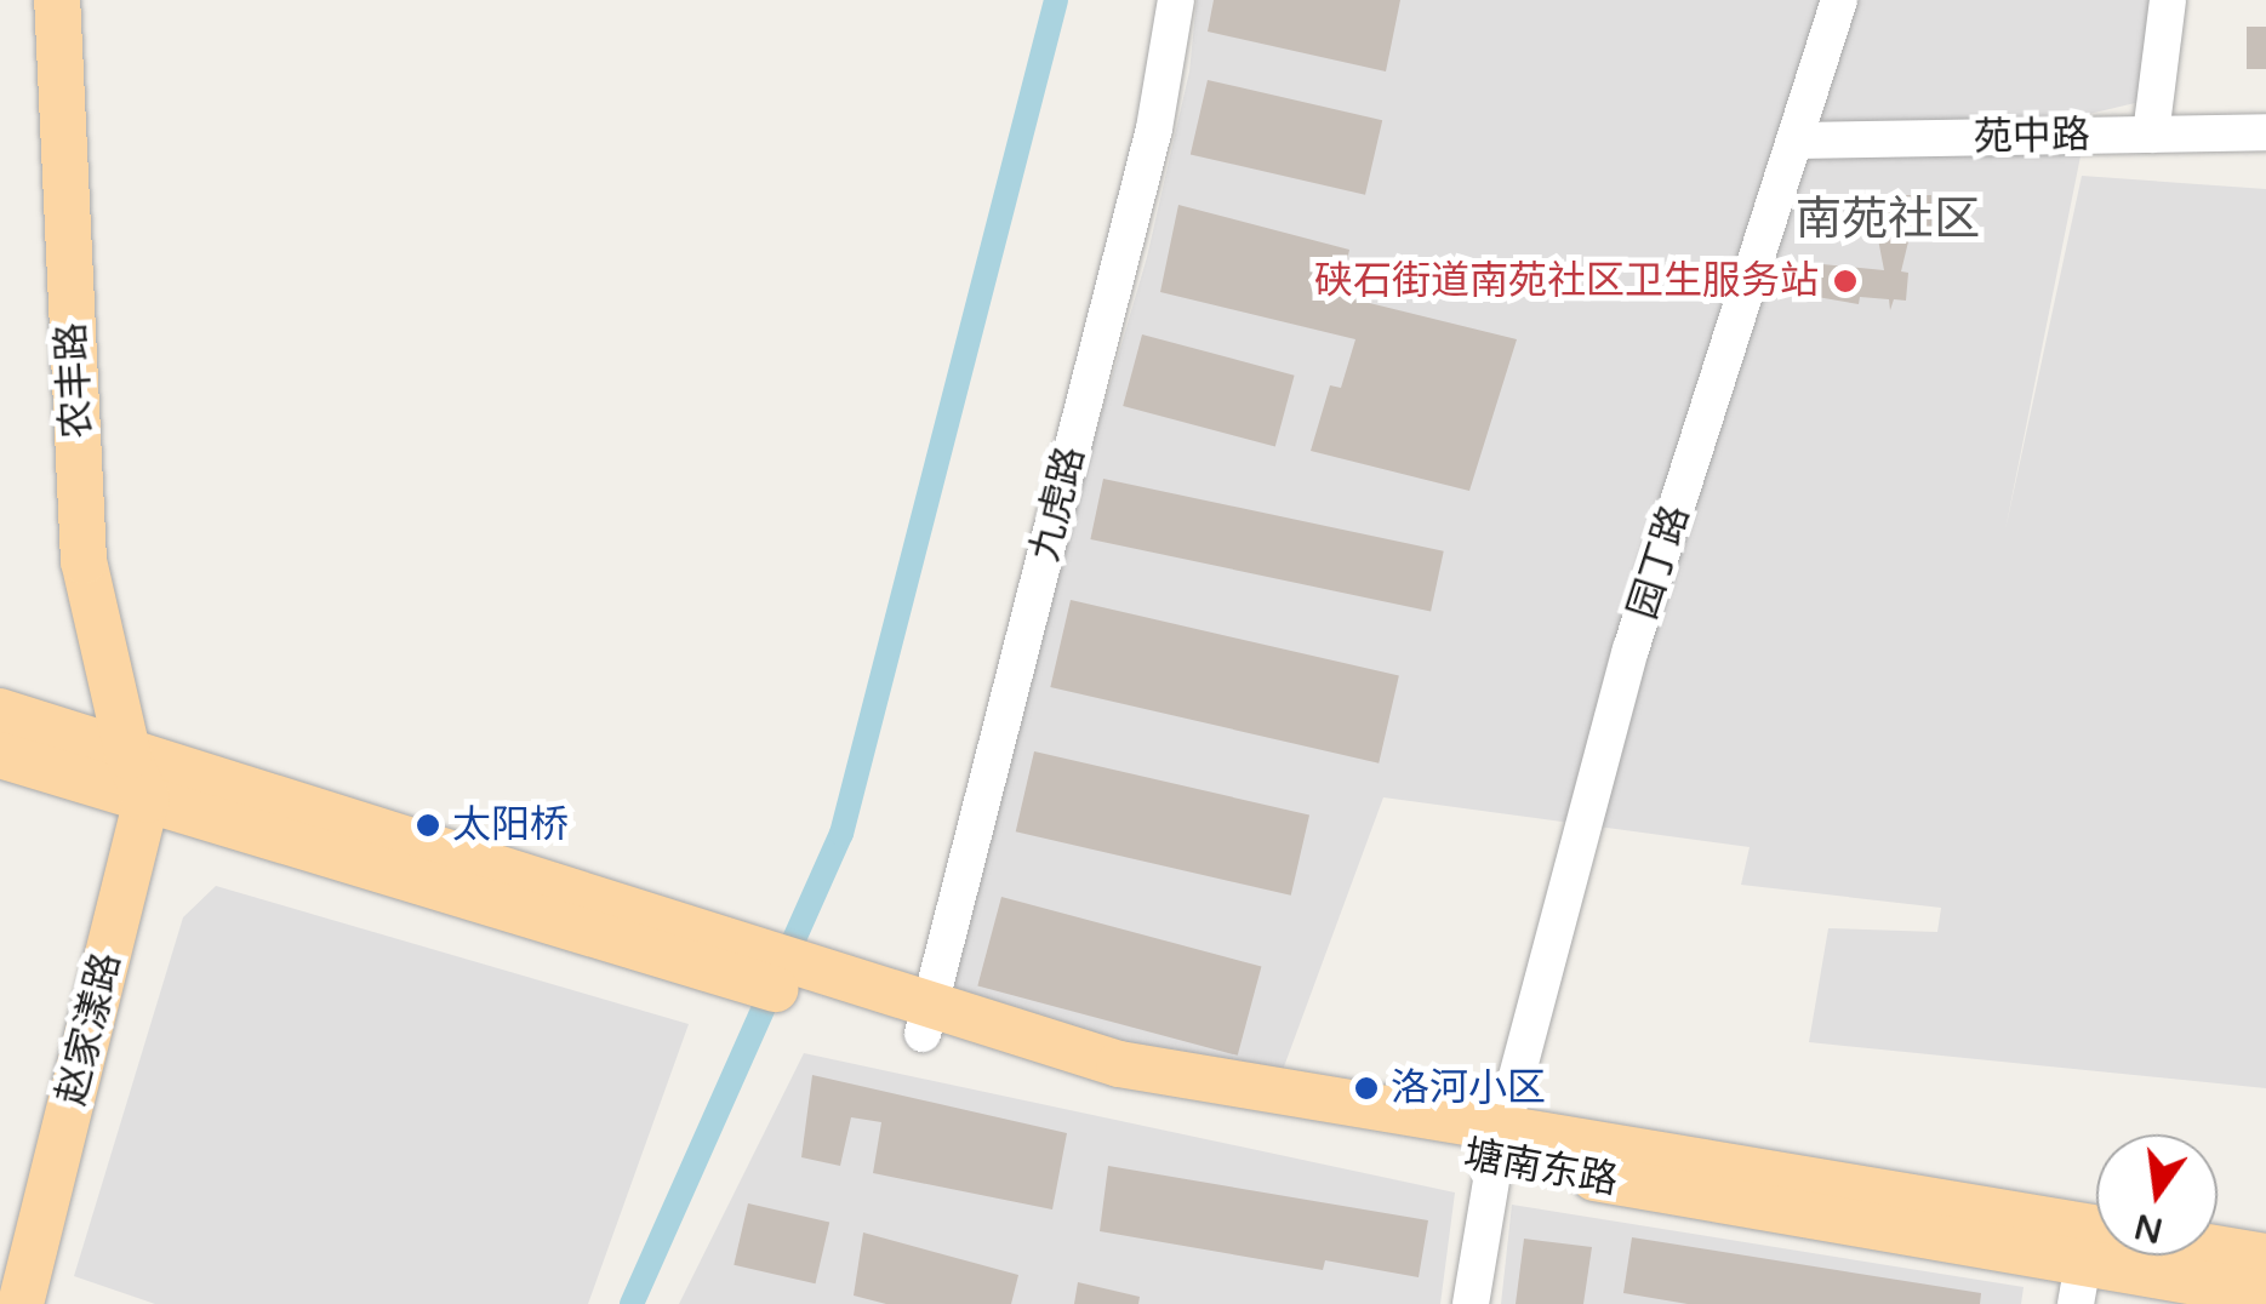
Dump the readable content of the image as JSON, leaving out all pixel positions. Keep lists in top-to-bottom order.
{
  "streets": {
    "main road": ["农丰路", "赵家漾路", "塘南东路"],
    "street": ["苑中路", "九虎路", "园丁路"]
  },
  "crossings": [
    ["苑中路", "园丁路"],
    ["九虎路", "塘南东路"],
    ["园丁路", "塘南东路"]
  ],
  "districts": ["南苑社区"],
  "places": ["硖石街道南苑社区卫生服务站", "太阳桥", "洛河小区"],
  "north": "bottom"
}
